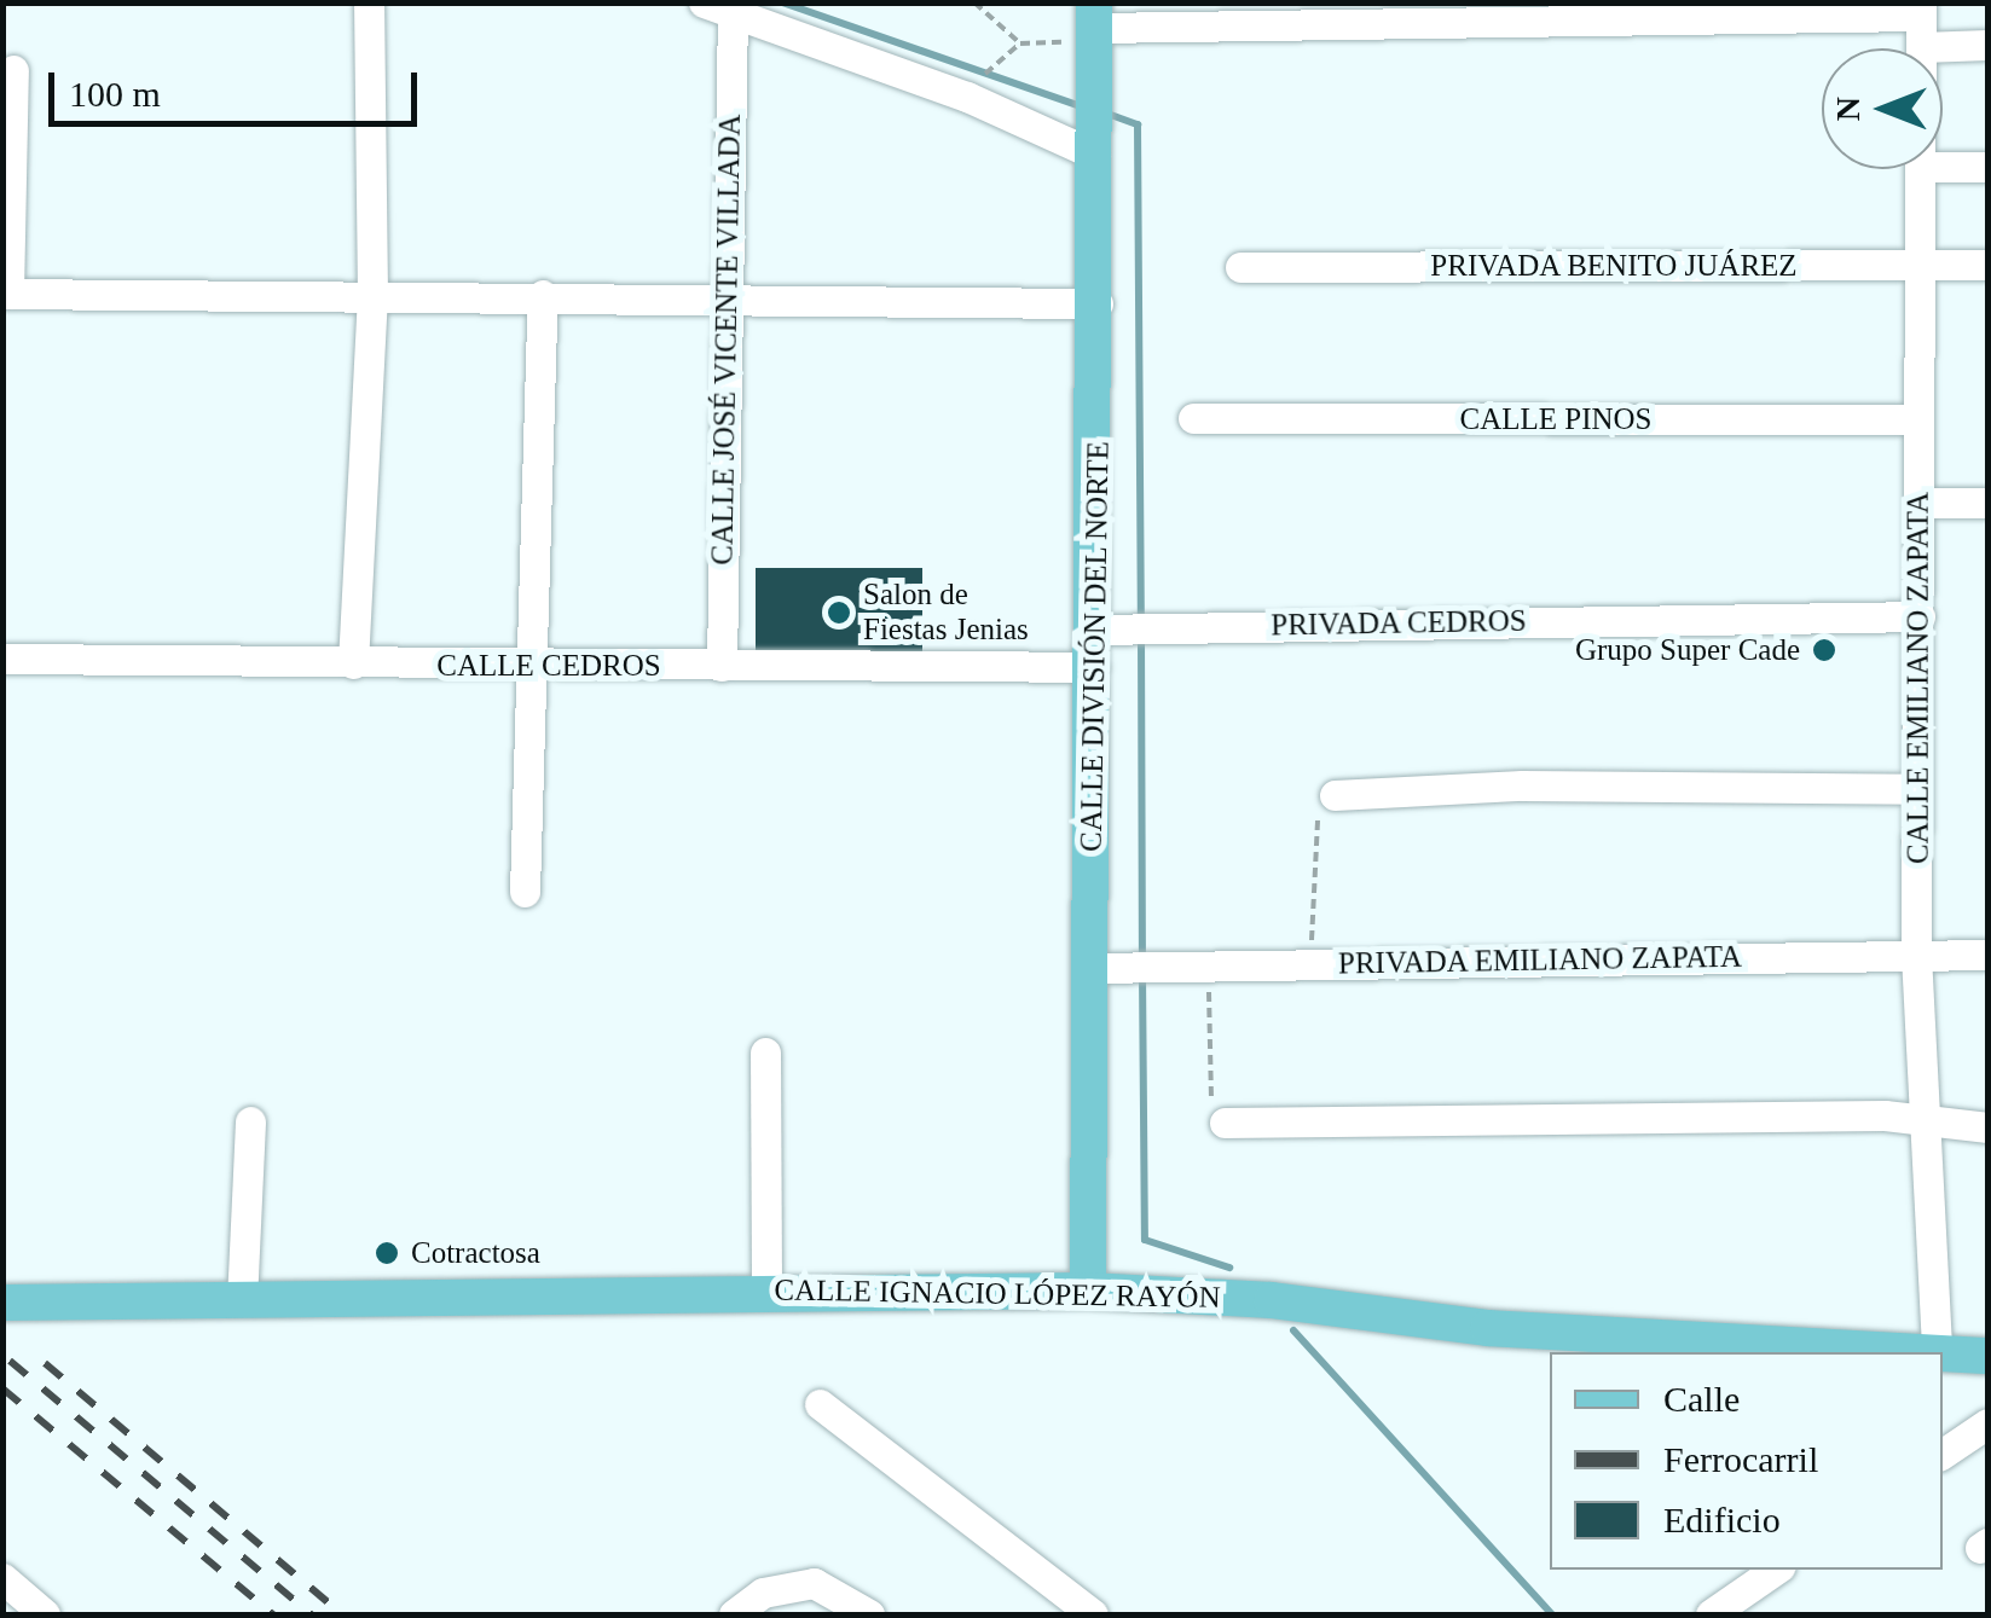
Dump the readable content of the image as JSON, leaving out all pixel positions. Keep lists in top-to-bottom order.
{
  "streets": {
    "main road": ["CALLE DIVISIÓN DEL NORTE", "CALLE IGNACIO LÓPEZ RAYÓN"],
    "street": [
      "PRIVADA BENITO JUÁREZ",
      "CALLE JOSÉ VICENTE VILLADA",
      "CALLE PINOS",
      "PRIVADA CEDROS",
      "CALLE CEDROS",
      "CALLE EMILIANO ZAPATA",
      "PRIVADA EMILIANO ZAPATA"
    ]
  },
  "crossings": [
    ["PRIVADA BENITO JUÁREZ", "CALLE EMILIANO ZAPATA"],
    ["CALLE JOSÉ VICENTE VILLADA", "CALLE CEDROS"],
    ["CALLE PINOS", "CALLE EMILIANO ZAPATA"],
    ["PRIVADA CEDROS", "CALLE DIVISIÓN DEL NORTE"],
    ["PRIVADA CEDROS", "CALLE EMILIANO ZAPATA"],
    ["CALLE DIVISIÓN DEL NORTE", "CALLE CEDROS"],
    ["CALLE DIVISIÓN DEL NORTE", "PRIVADA EMILIANO ZAPATA"],
    ["CALLE DIVISIÓN DEL NORTE", "CALLE IGNACIO LÓPEZ RAYÓN"],
    ["CALLE EMILIANO ZAPATA", "PRIVADA EMILIANO ZAPATA"],
    ["CALLE EMILIANO ZAPATA", "CALLE IGNACIO LÓPEZ RAYÓN"]
  ],
  "places": ["Salon de Fiestas Jenias", "Grupo Super Cade", "Cotractosa"],
  "legend": ["Calle", "Ferrocarril", "Edificio"],
  "scale_bar": "100 m",
  "north": "left"
}
